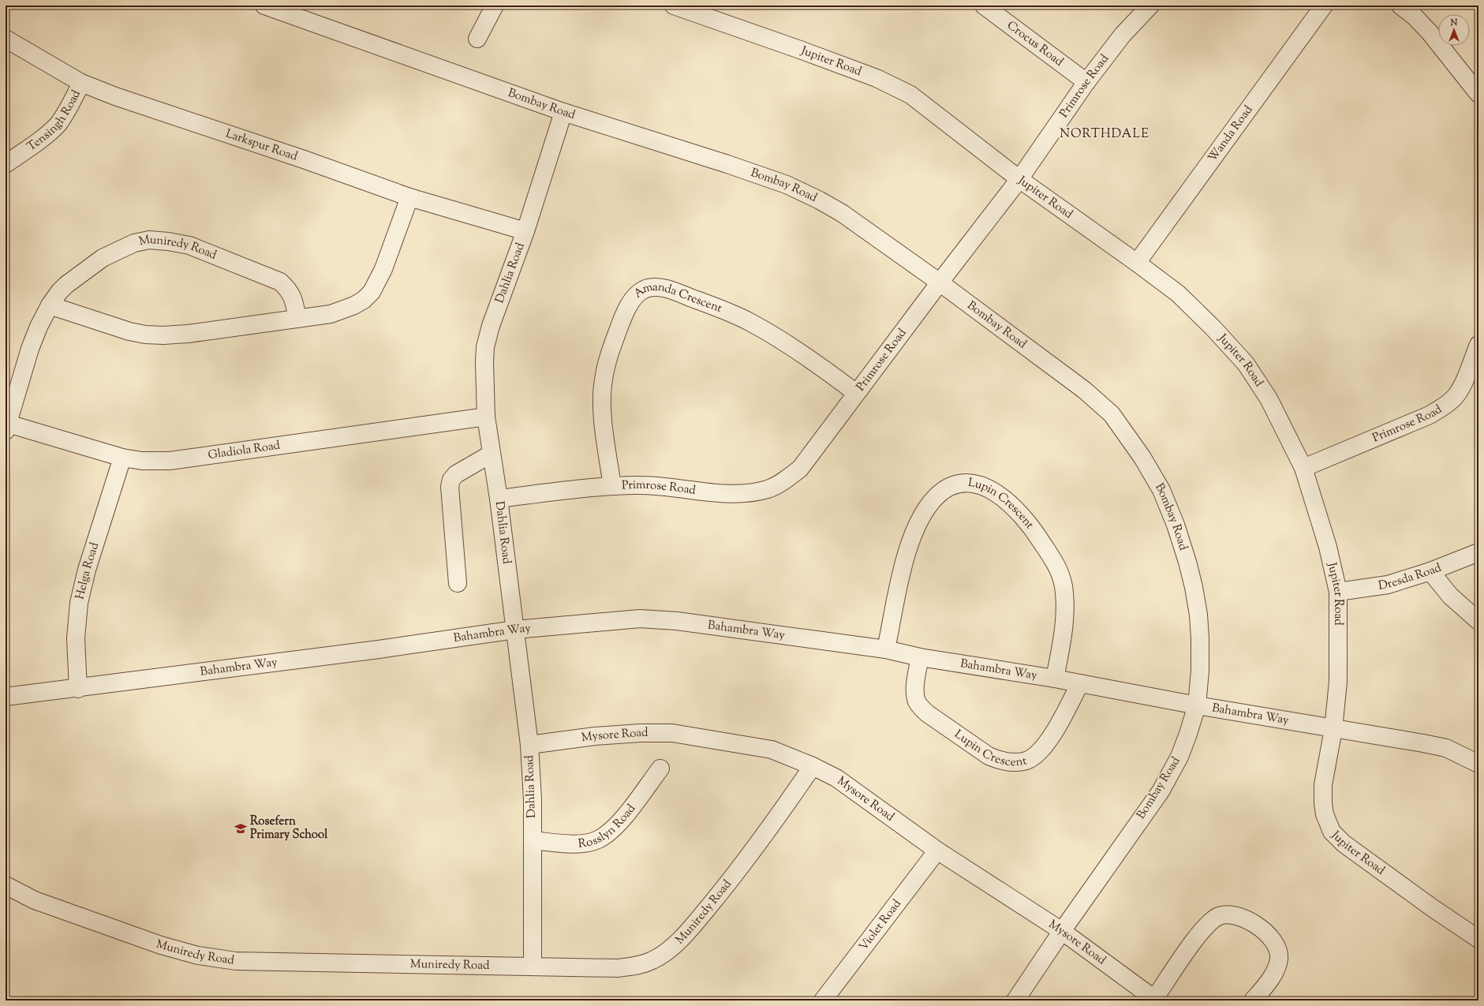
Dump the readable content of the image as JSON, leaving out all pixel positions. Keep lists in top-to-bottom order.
{
  "streets": {
    "street": [
      "Crocus Road",
      "Jupiter Road",
      "Primrose Road",
      "Bombay Road",
      "Tensingh Road",
      "Wanda Road",
      "Larkspur Road",
      "Muniredy Road",
      "Dahlia Road",
      "Amanda Crescent",
      "Gladiola Road",
      "Lupin Crescent",
      "Helga Road",
      "Dresda Road",
      "Bahambra Way",
      "Mysore Road",
      "Rosslyn Road",
      "Violet Road"
    ]
  },
  "crossings": [
    ["Crocus Road", "Primrose Road"],
    ["Jupiter Road", "Primrose Road"],
    ["Jupiter Road", "Wanda Road"],
    ["Jupiter Road", "Dresda Road"],
    ["Jupiter Road", "Bahambra Way"],
    ["Primrose Road", "Bombay Road"],
    ["Primrose Road", "Dahlia Road"],
    ["Primrose Road", "Amanda Crescent"],
    ["Bombay Road", "Dahlia Road"],
    ["Bombay Road", "Bahambra Way"],
    ["Bombay Road", "Mysore Road"],
    ["Tensingh Road", "Larkspur Road"],
    ["Larkspur Road", "Dahlia Road"],
    ["Muniredy Road", "Dahlia Road"],
    ["Muniredy Road", "Gladiola Road"],
    ["Muniredy Road", "Mysore Road"],
    ["Dahlia Road", "Gladiola Road"],
    ["Dahlia Road", "Bahambra Way"],
    ["Dahlia Road", "Mysore Road"],
    ["Dahlia Road", "Rosslyn Road"],
    ["Gladiola Road", "Helga Road"],
    ["Lupin Crescent", "Bahambra Way"],
    ["Helga Road", "Bahambra Way"],
    ["Mysore Road", "Violet Road"]
  ],
  "districts": ["NORTHDALE"],
  "places": {
    "school or university": ["Rosefern Primary School"]
  },
  "north": "top"
}
